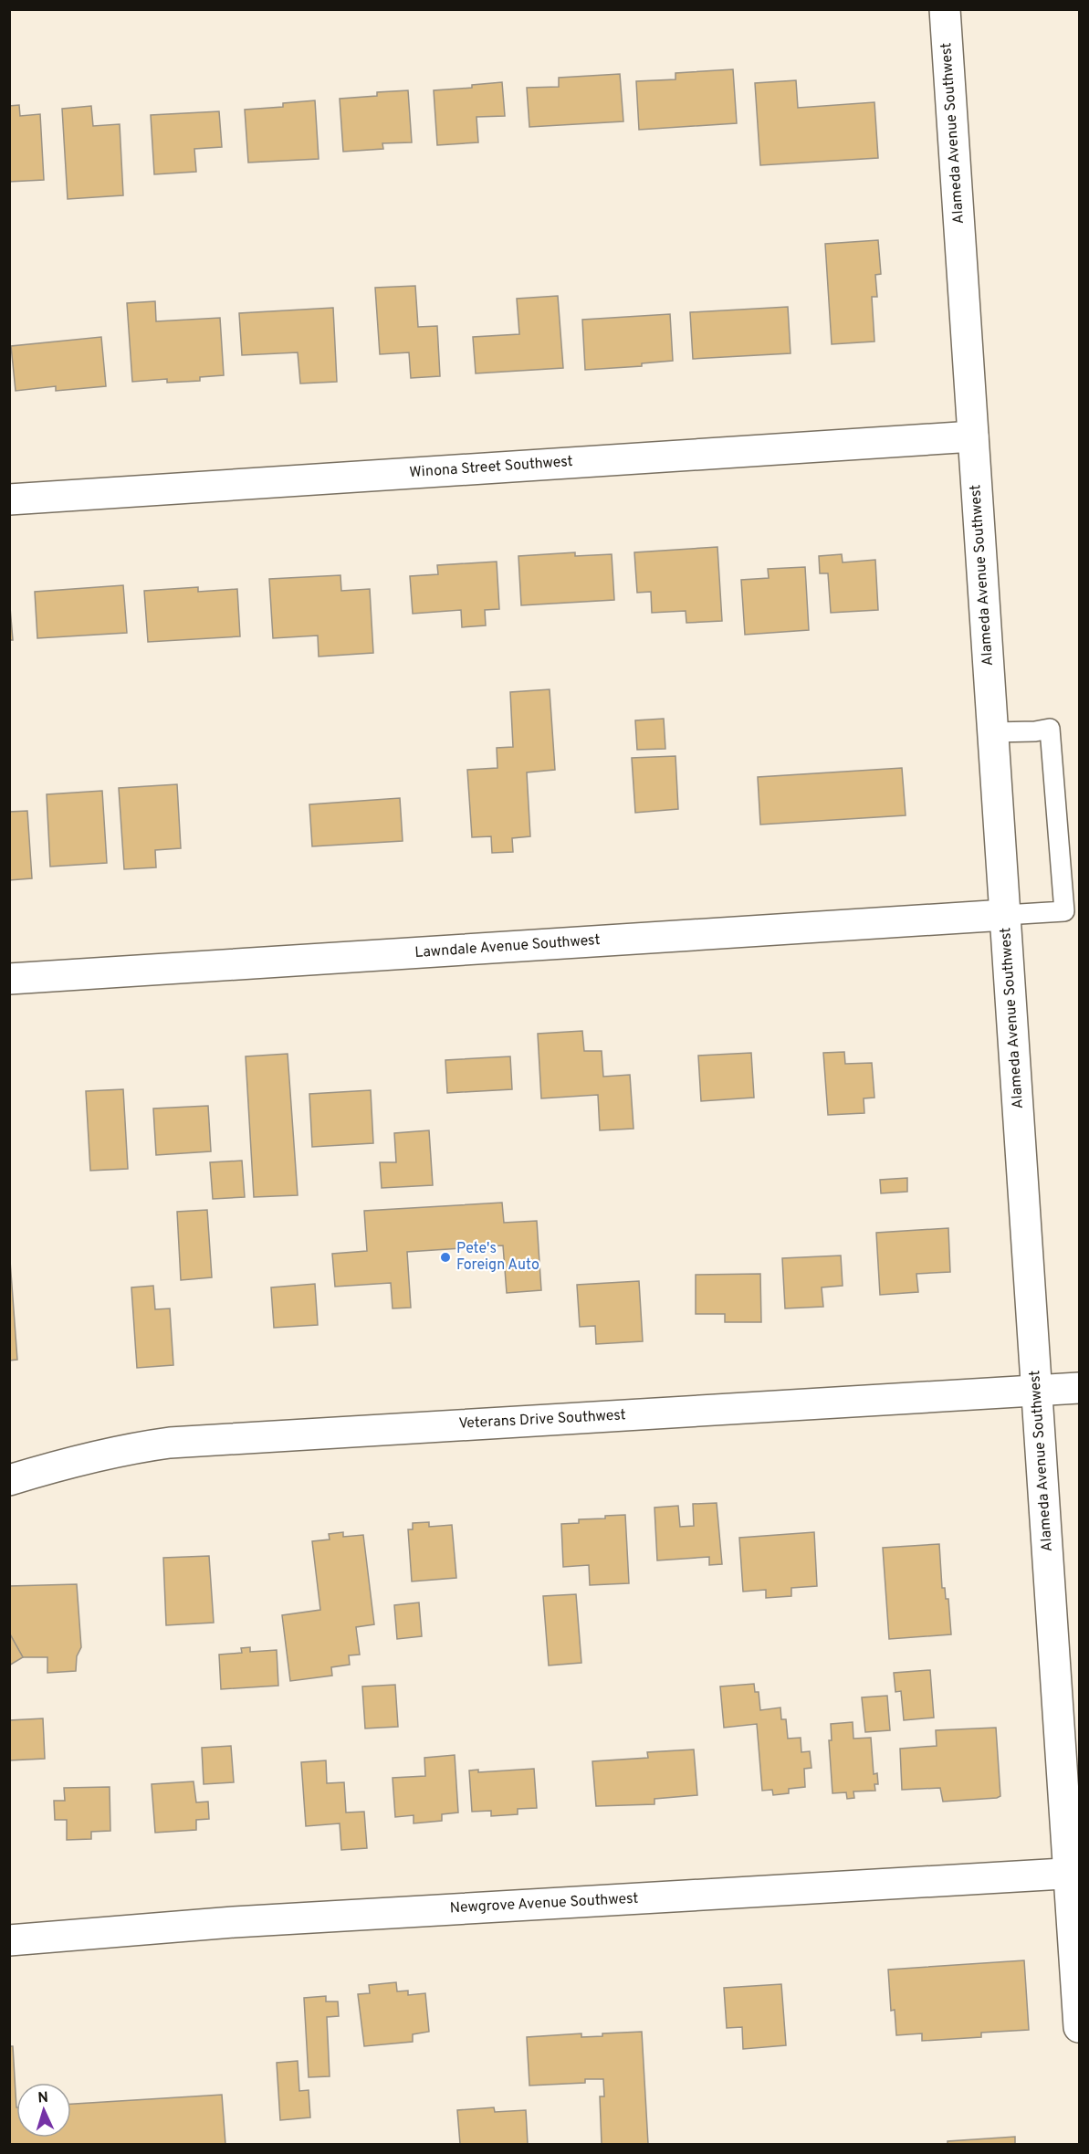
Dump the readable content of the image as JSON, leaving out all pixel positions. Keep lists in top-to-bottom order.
{
  "streets": {
    "street": [
      "Alameda Avenue Southwest",
      "Winona Street Southwest",
      "Lawndale Avenue Southwest",
      "Veterans Drive Southwest",
      "Newgrove Avenue Southwest"
    ]
  },
  "crossings": [
    ["Alameda Avenue Southwest", "Winona Street Southwest"],
    ["Alameda Avenue Southwest", "Lawndale Avenue Southwest"],
    ["Alameda Avenue Southwest", "Veterans Drive Southwest"],
    ["Alameda Avenue Southwest", "Newgrove Avenue Southwest"]
  ],
  "places": ["Pete's Foreign Auto"],
  "north": "top"
}
